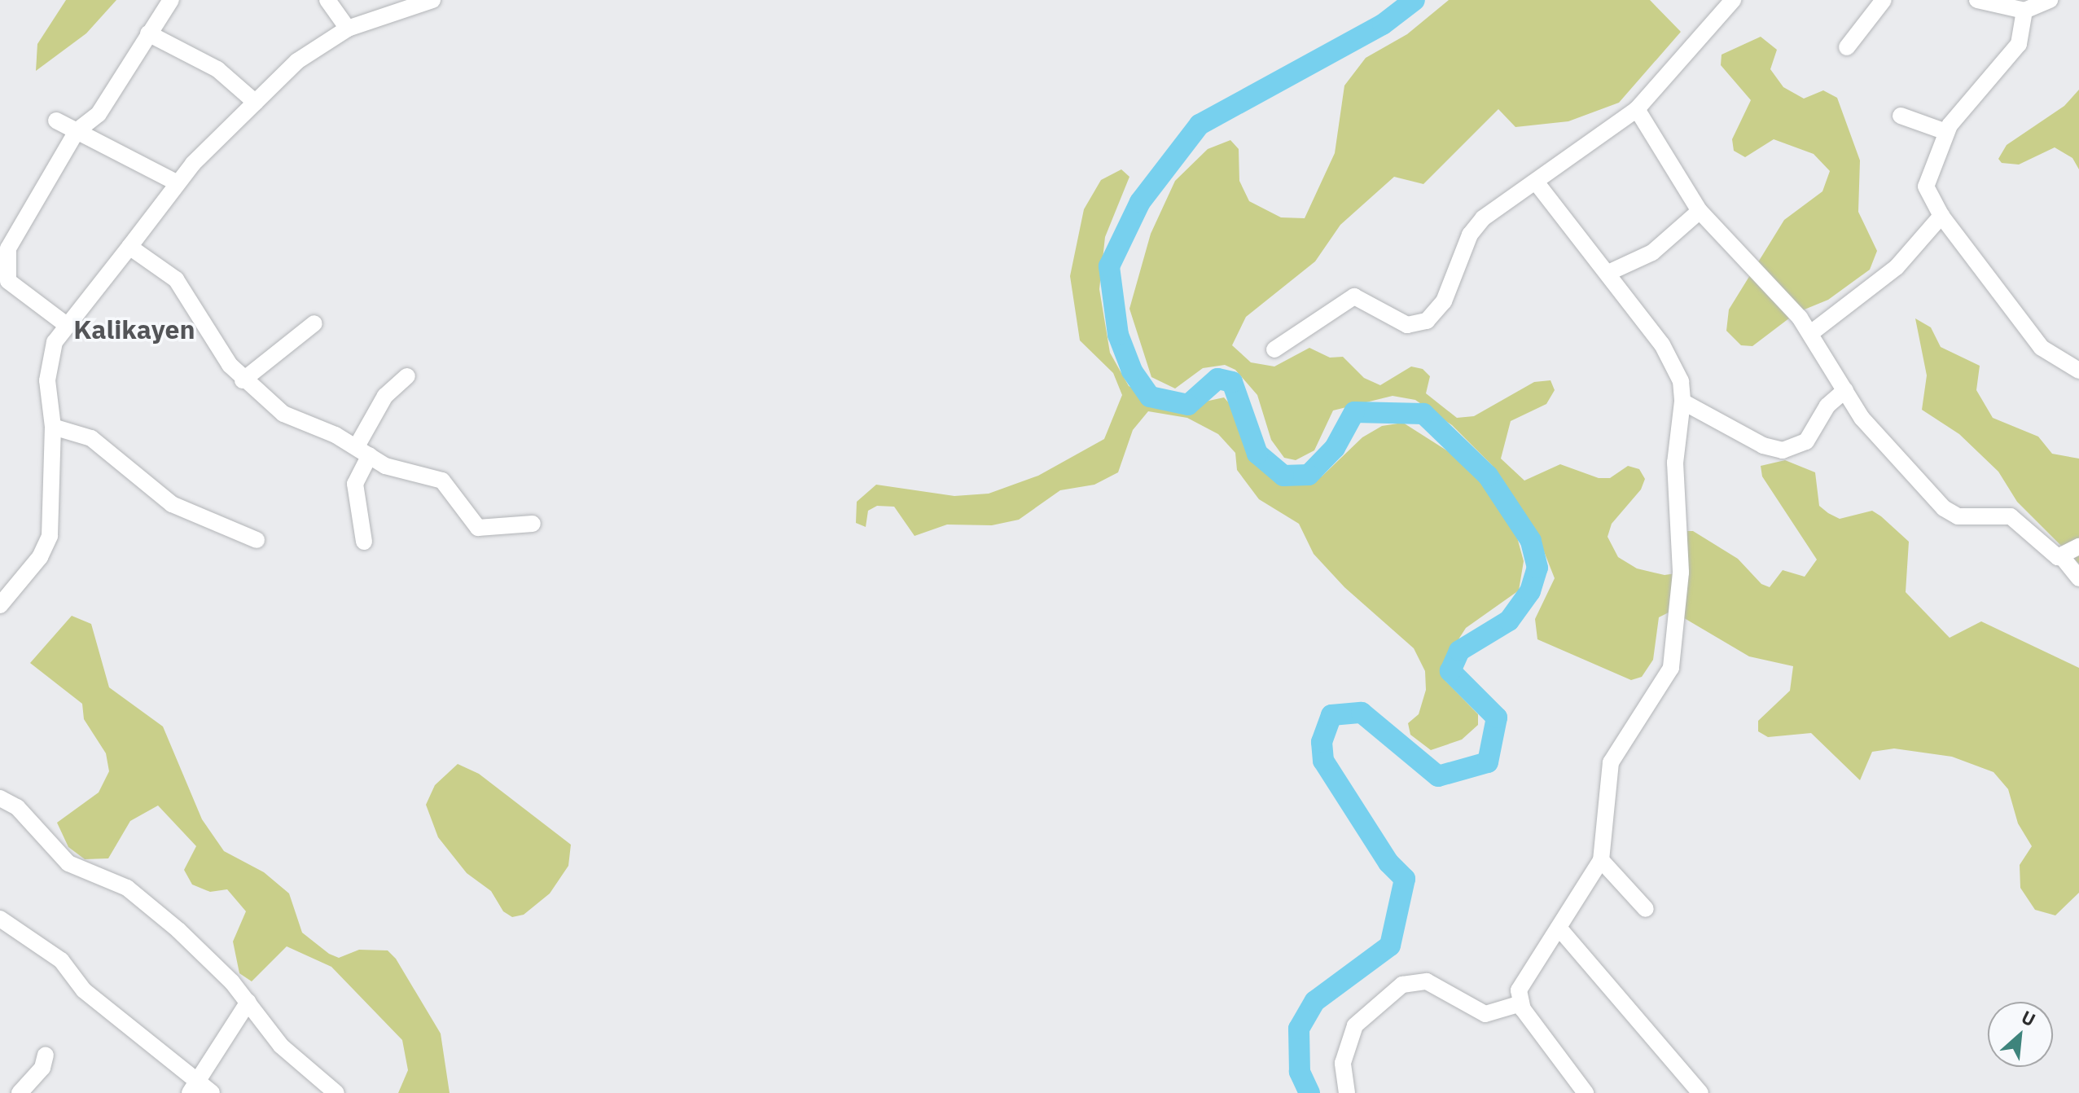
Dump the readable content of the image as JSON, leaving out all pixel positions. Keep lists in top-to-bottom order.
{
  "districts": ["Kalikayen"],
  "north": "top right"
}
